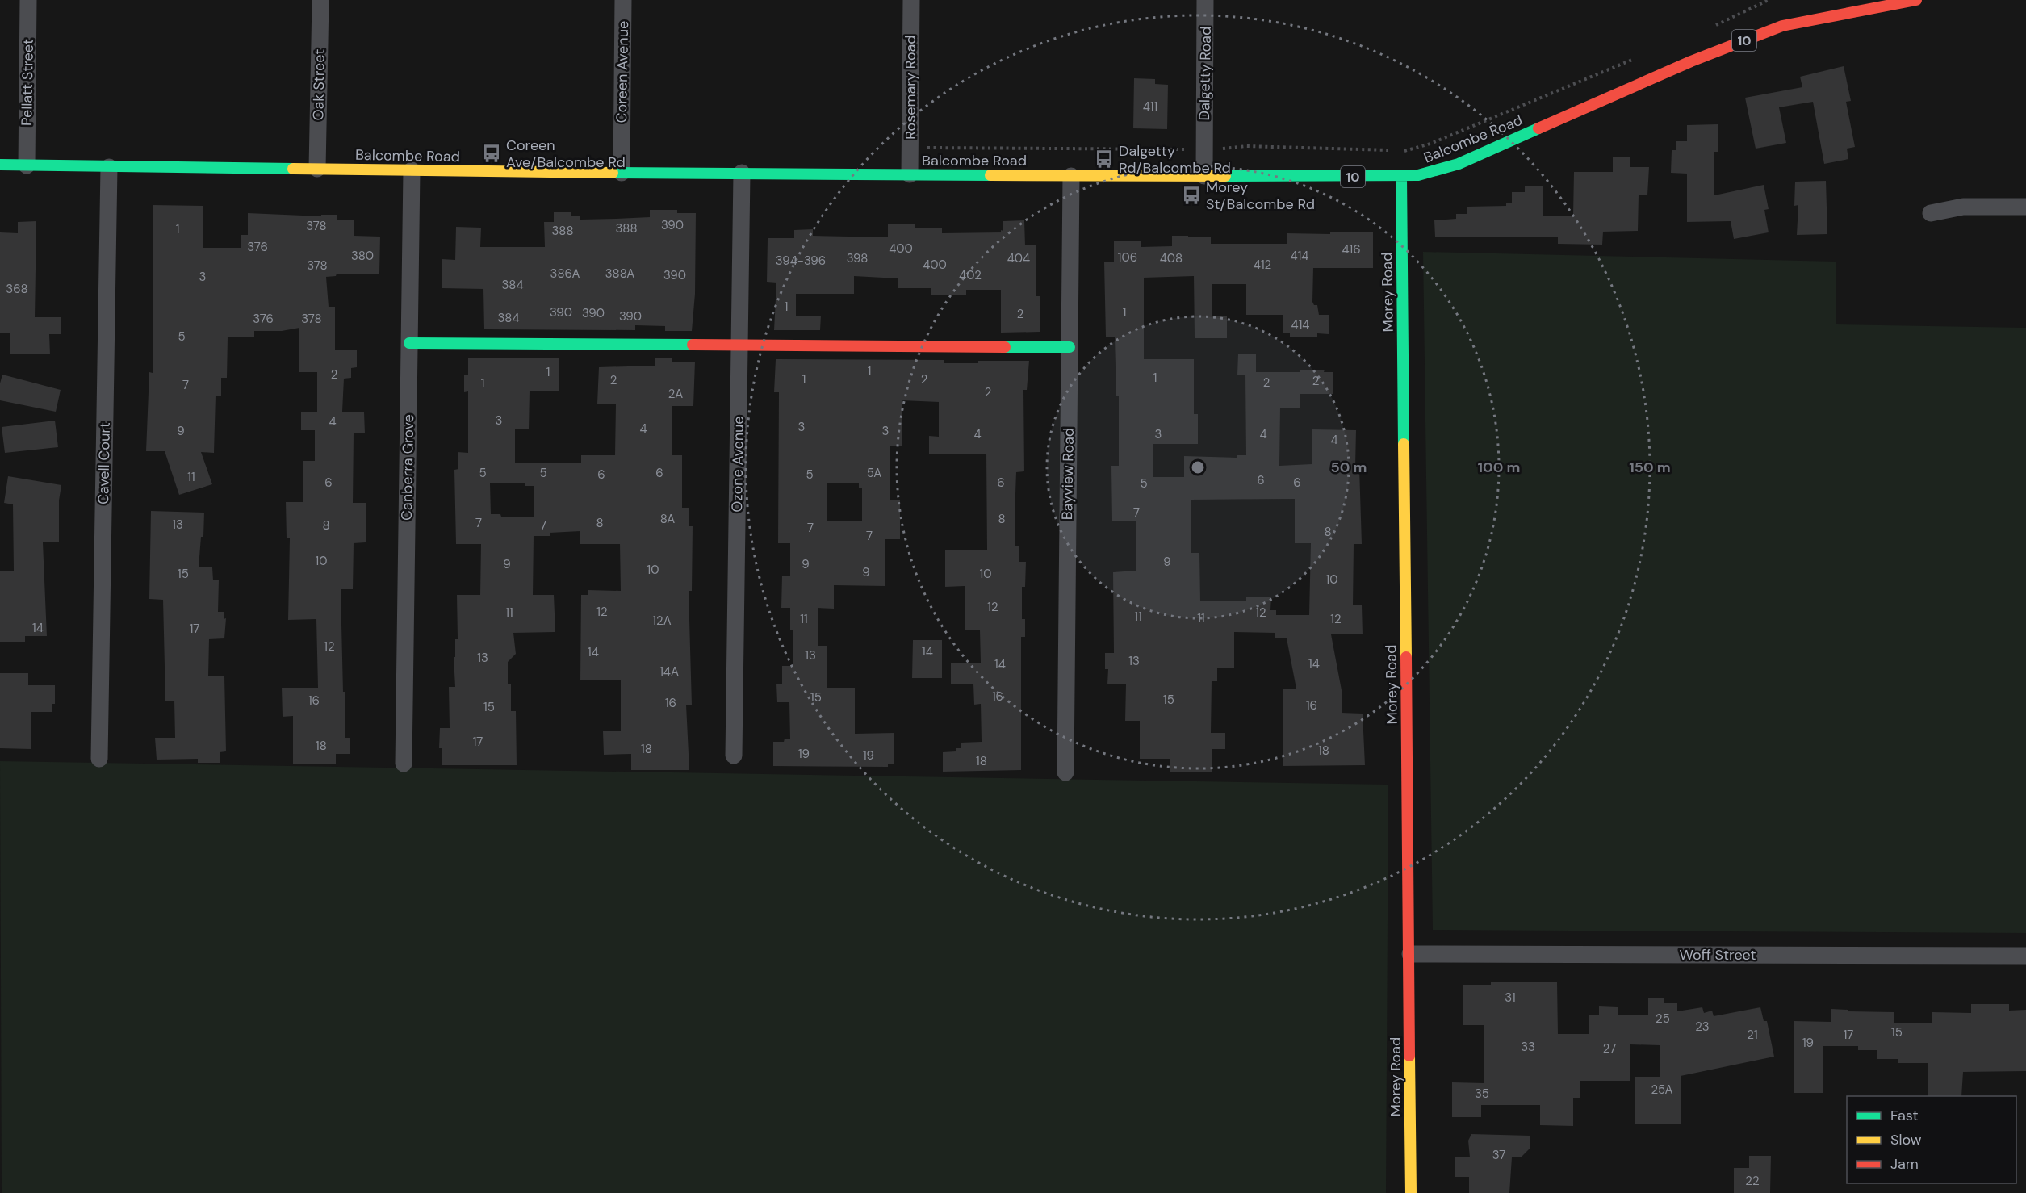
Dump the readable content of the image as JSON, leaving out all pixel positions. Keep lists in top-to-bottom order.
{
  "streets": {
    "main road": ["10", "Balcombe Road", "Morey Road"],
    "street": [
      "Coreen Avenue",
      "Dalgetty Road",
      "Pellatt Street",
      "Oak Street",
      "Rosemary Road",
      "Cavell Court",
      "Ozone Avenue",
      "Canberra Grove",
      "Bayview Road",
      "Woff Street"
    ]
  },
  "crossings": [
    ["Coreen Avenue", "Balcombe Road"],
    ["Dalgetty Road", "Balcombe Road"],
    ["Pellatt Street", "Balcombe Road"],
    ["Oak Street", "Balcombe Road"],
    ["Rosemary Road", "Balcombe Road"],
    ["Balcombe Road", "Morey Road"],
    ["Balcombe Road", "Cavell Court"],
    ["Balcombe Road", "Ozone Avenue"],
    ["Balcombe Road", "Canberra Grove"],
    ["Balcombe Road", "Bayview Road"],
    ["Morey Road", "Woff Street"]
  ],
  "places": {
    "bus stop": ["Coreen Ave/Balcombe Rd", "Dalgetty Rd/Balcombe Rd", "Morey St/Balcombe Rd"]
  },
  "house_numbers": [
    "411",
    "390",
    "378",
    "388",
    "1",
    "388",
    "376",
    "400",
    "416",
    "380",
    "414",
    "106",
    "398",
    "404",
    "408",
    "394-396",
    "400",
    "412",
    "378",
    "386A",
    "388A",
    "390",
    "402",
    "3",
    "384",
    "368",
    "1",
    "390",
    "1",
    "390",
    "2",
    "390",
    "384",
    "376",
    "378",
    "414",
    "5",
    "1",
    "1",
    "2",
    "1",
    "1",
    "2",
    "2",
    "2",
    "2",
    "1",
    "7",
    "2",
    "2A",
    "3",
    "4",
    "3",
    "4",
    "9",
    "3",
    "4",
    "3",
    "4",
    "4",
    "5",
    "5",
    "6",
    "5A",
    "6",
    "5",
    "11",
    "6",
    "6",
    "6",
    "6",
    "5",
    "7",
    "8A",
    "8",
    "7",
    "8",
    "13",
    "8",
    "7",
    "7",
    "8",
    "7",
    "10",
    "9",
    "9",
    "9",
    "10",
    "9",
    "15",
    "10",
    "10",
    "12",
    "12",
    "11",
    "12",
    "11",
    "11",
    "11",
    "12",
    "12A",
    "14",
    "17",
    "12",
    "14",
    "14",
    "13",
    "13",
    "13",
    "14",
    "14",
    "14A",
    "16",
    "15",
    "15",
    "16",
    "16",
    "16",
    "15",
    "17",
    "18",
    "18",
    "18",
    "19",
    "19",
    "18",
    "31",
    "25",
    "23",
    "15",
    "21",
    "17",
    "19",
    "33",
    "27",
    "25A",
    "35",
    "37",
    "22"
  ],
  "legend": ["Fast", "Slow", "Jam"],
  "rings": ["50 m", "100 m", "150 m"]
}
